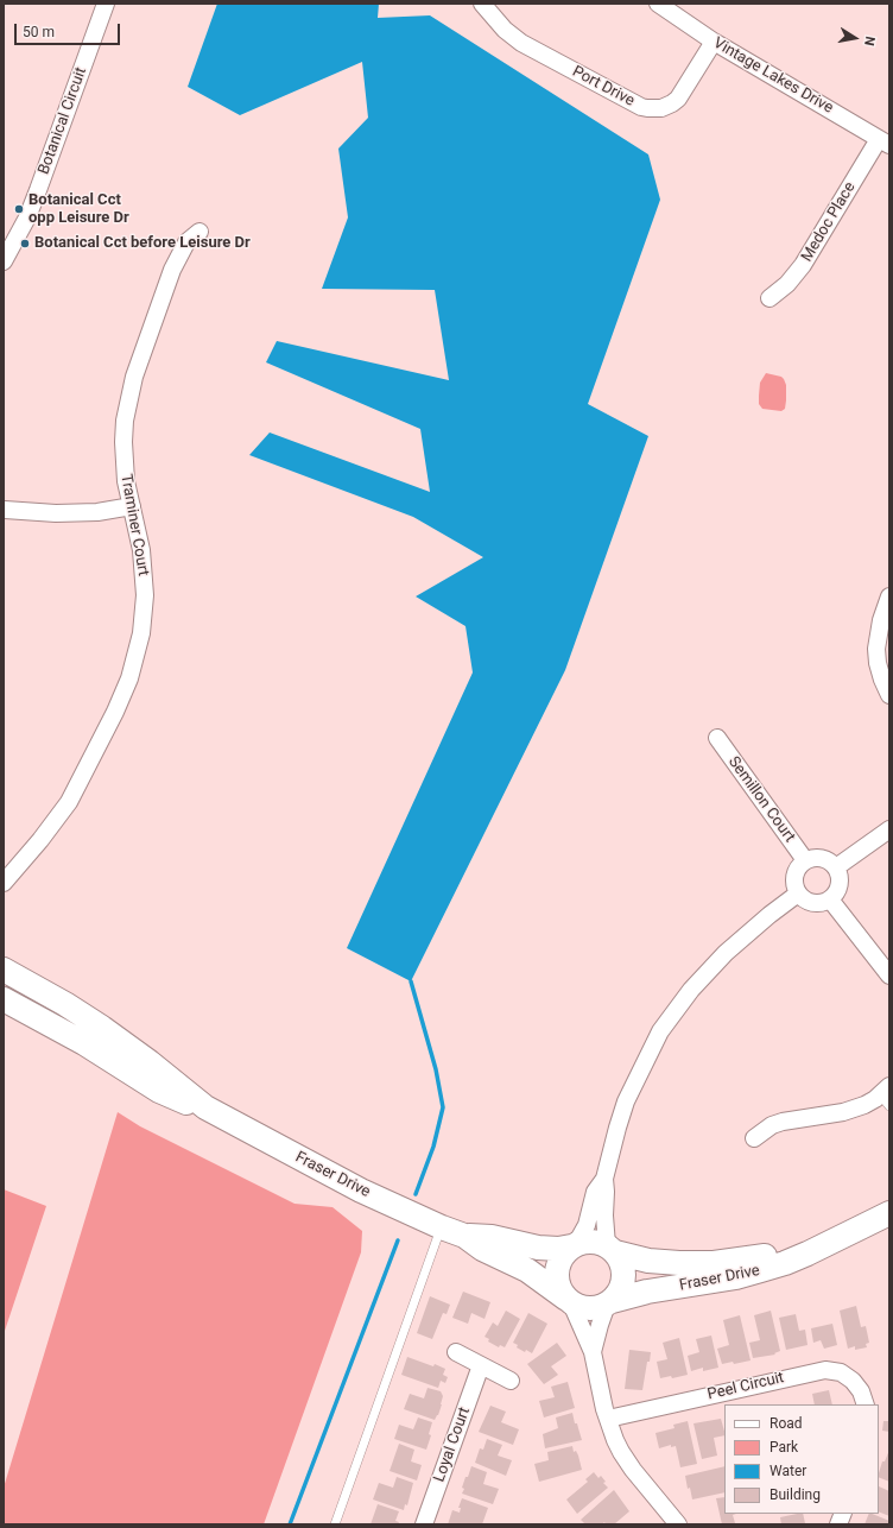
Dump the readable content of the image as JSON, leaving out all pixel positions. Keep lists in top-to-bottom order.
{
  "streets": {
    "street": [
      "Vintage Lakes Drive",
      "Port Drive",
      "Botanical Circuit",
      "Medoc Place",
      "Traminer Court",
      "Semillon Court",
      "Fraser Drive",
      "Peel Circuit",
      "Loyal Court"
    ]
  },
  "crossings": [
    ["Vintage Lakes Drive", "Port Drive"],
    ["Vintage Lakes Drive", "Medoc Place"]
  ],
  "places": ["Botanical Cct opp Leisure Dr", "Botanical Cct before Leisure Dr"],
  "legend": [
    "Road",
    "Park",
    "Water",
    "Building"
  ],
  "scale_bar": "50 m",
  "north": "right"
}
